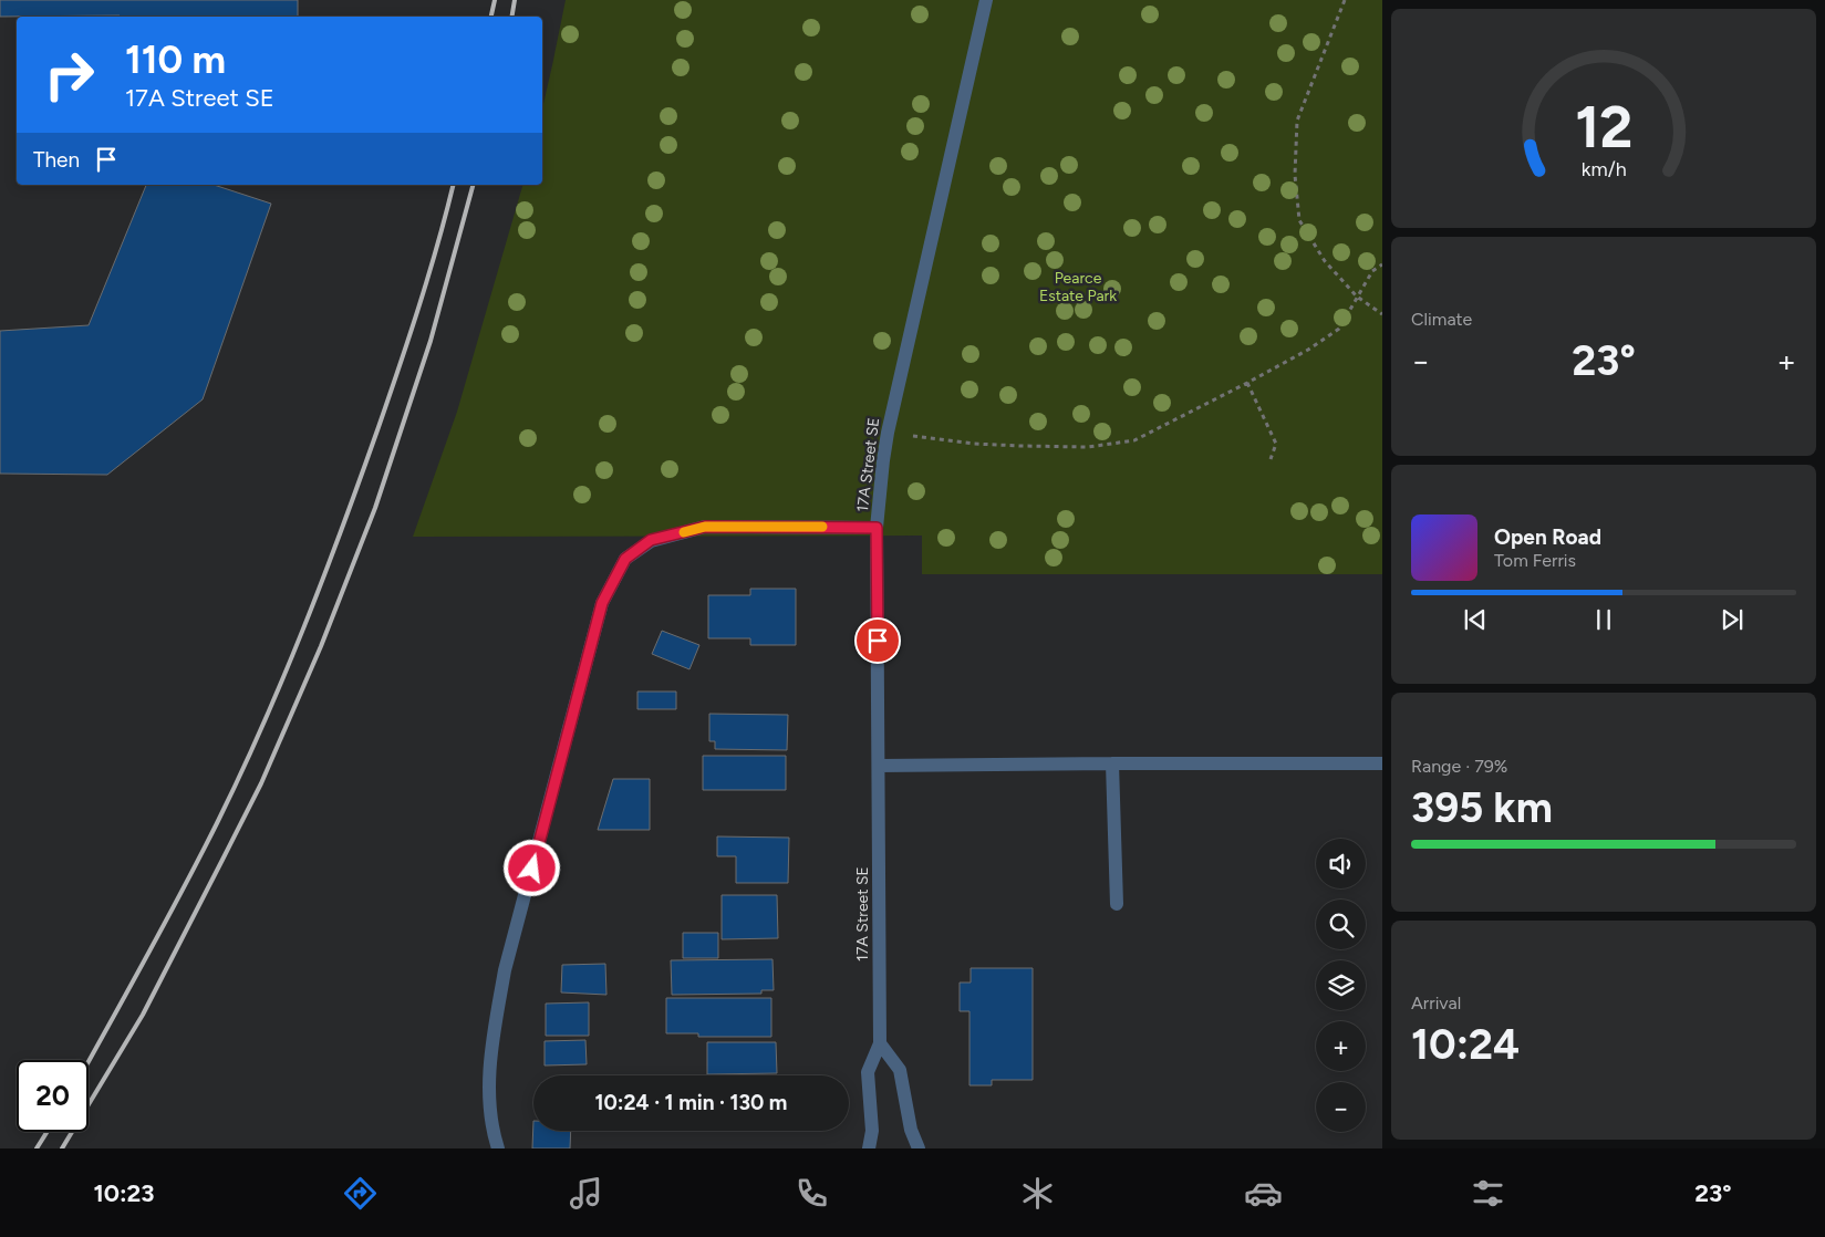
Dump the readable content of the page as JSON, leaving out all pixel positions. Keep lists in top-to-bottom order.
{
  "streets": {
    "street": ["17A Street SE"]
  },
  "parks": ["Pearce Estate Park"],
  "page": {
    "turn": ["110 m", "17A Street SE"],
    "then": "Then",
    "tile": [
      "Climate",
      ["Range · 79%", "395 km"],
      ["Arrival", "10:24"]
    ],
    "heat": ["−", "23°", "+"],
    "song": ["Open Road", "Tom Ferris"],
    "map_buttons": ["+", "−"],
    "limit": "20",
    "trip": "10:24 · 1 min · 130 m",
    "tabs": ["10:23", "23°"],
    "gauge": ["12", "km/h"]
  }
}
